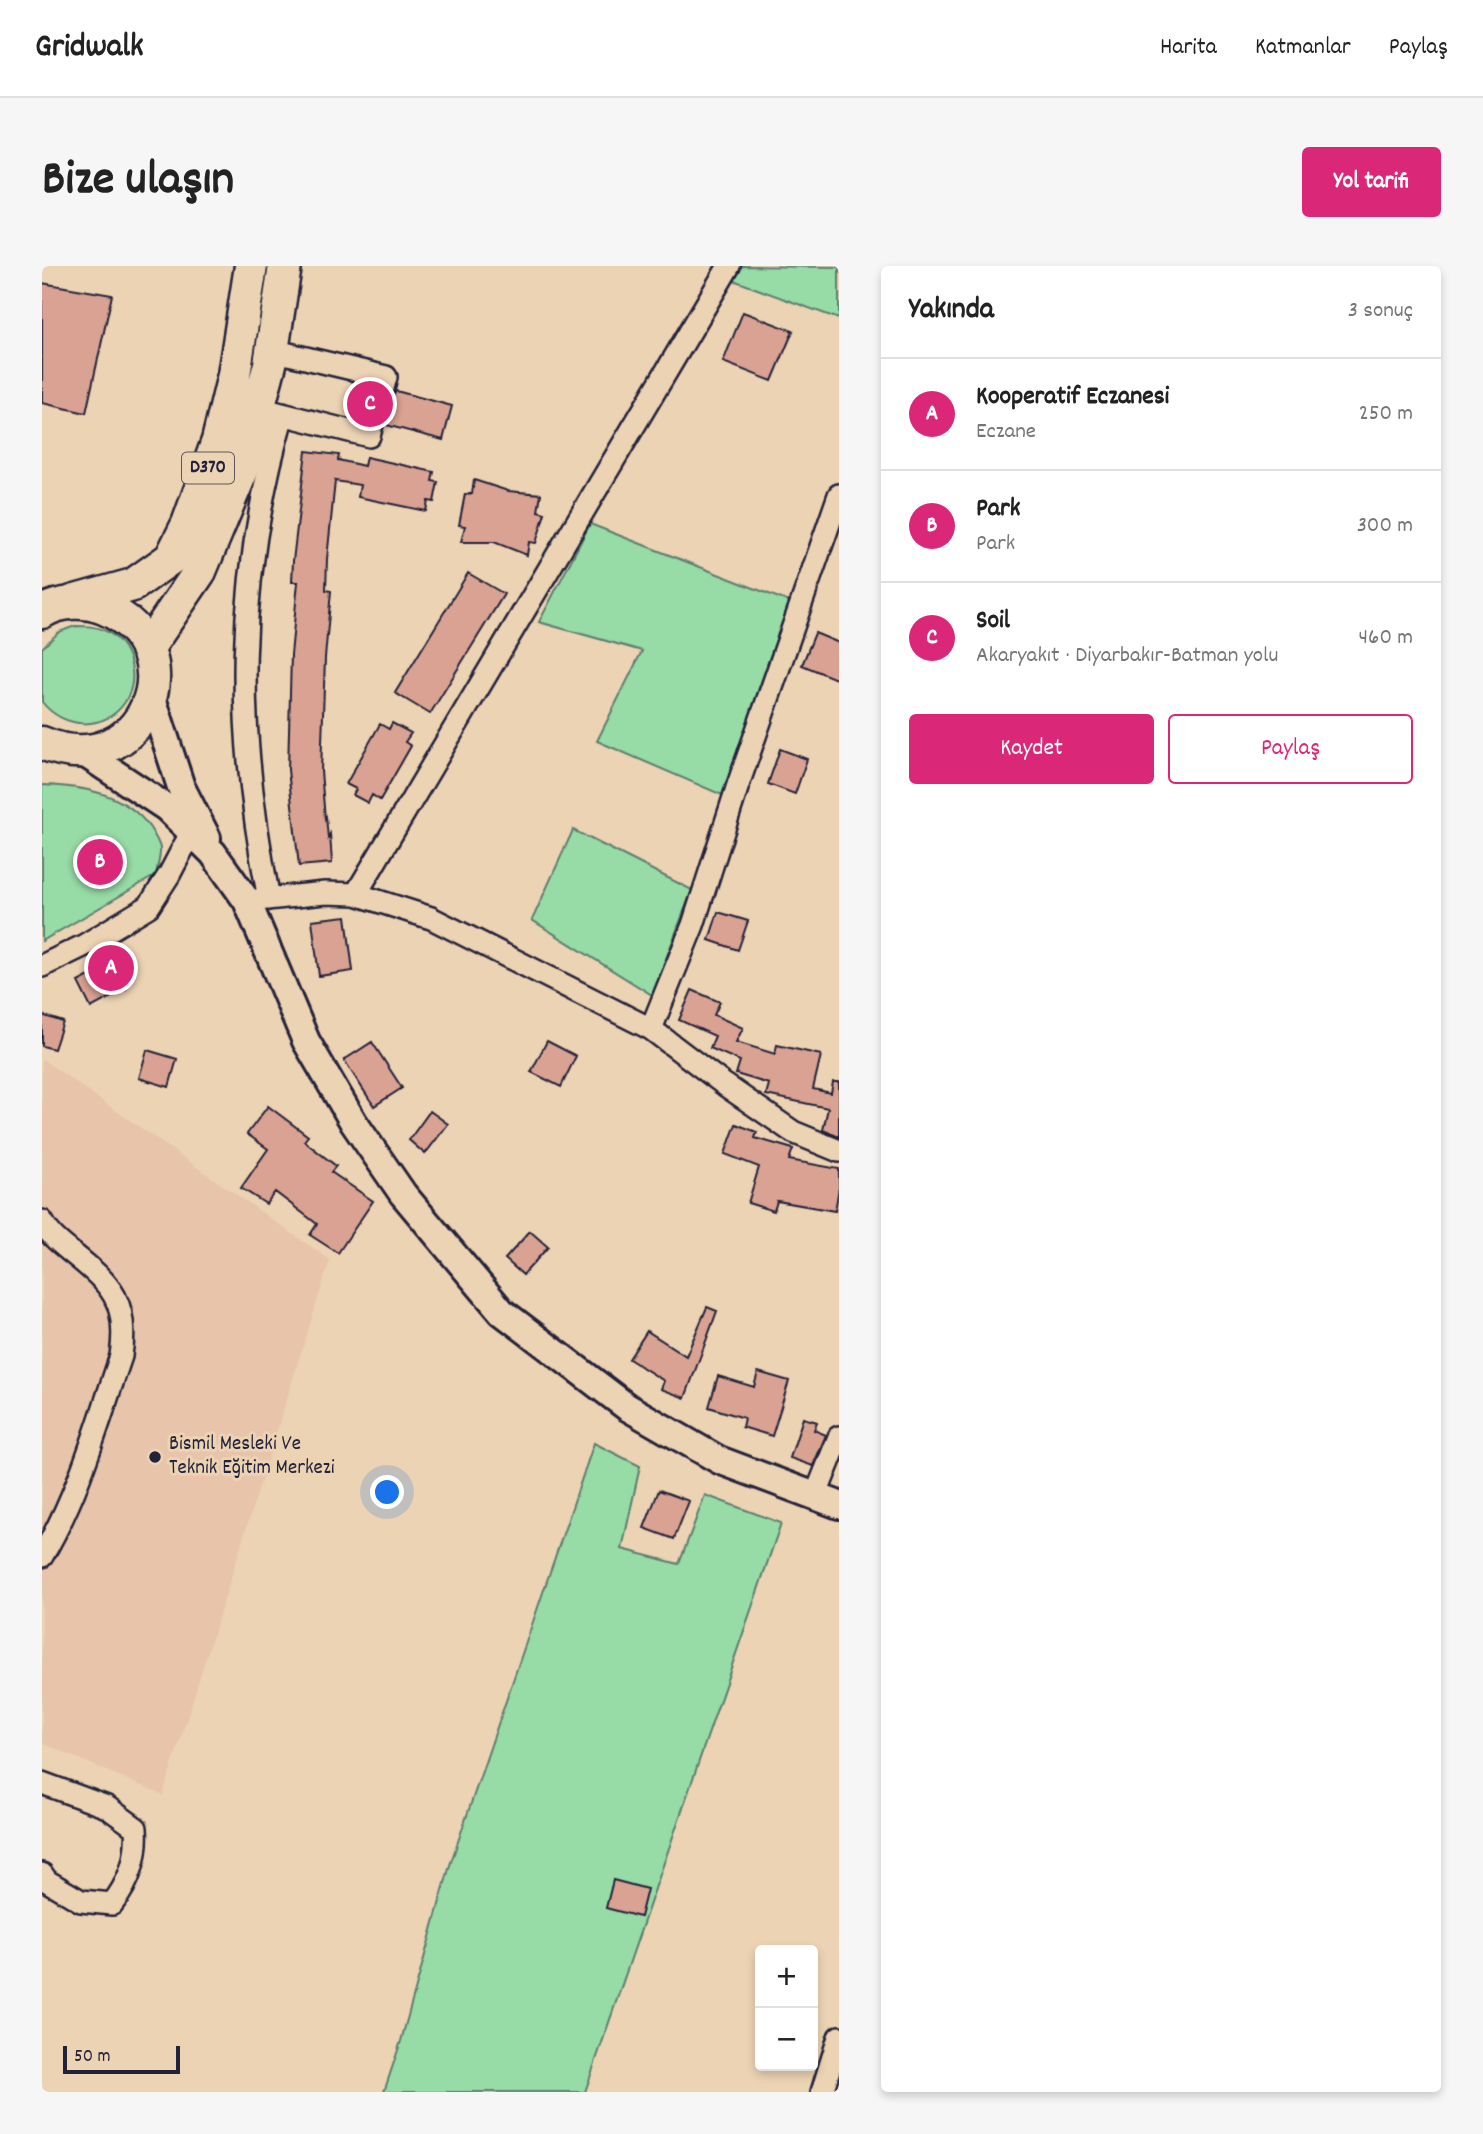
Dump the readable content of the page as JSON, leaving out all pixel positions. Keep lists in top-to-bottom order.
{
  "streets": {
    "highway": ["D370"]
  },
  "places": ["Bismil Mesleki Ve Teknik Eğitim Merkezi"],
  "scale_bar": "50 m",
  "page": {
    "header": "Gridwalk",
    "nav": ["Harita", "Katmanlar", "Paylaş"],
    "title": "Bize ulaşın",
    "buttons": [
      "Yol tarifi",
      ["Kaydet", "Paylaş"]
    ],
    "heading": ["Yakında", "3 sonuç"],
    "list": [
      {
        "mark": "A",
        "name": "Kooperatif Eczanesi",
        "note": "Eczane",
        "value": "250 m"
      },
      {
        "mark": "B",
        "name": "Park",
        "note": "Park",
        "value": "300 m"
      },
      {
        "mark": "C",
        "name": "Soil",
        "note": "Akaryakıt · Diyarbakır-Batman yolu",
        "value": "460 m"
      }
    ],
    "pins": ["C", "B", "A"],
    "map_buttons": ["+", "−"],
    "scale": "50 m"
  }
}
